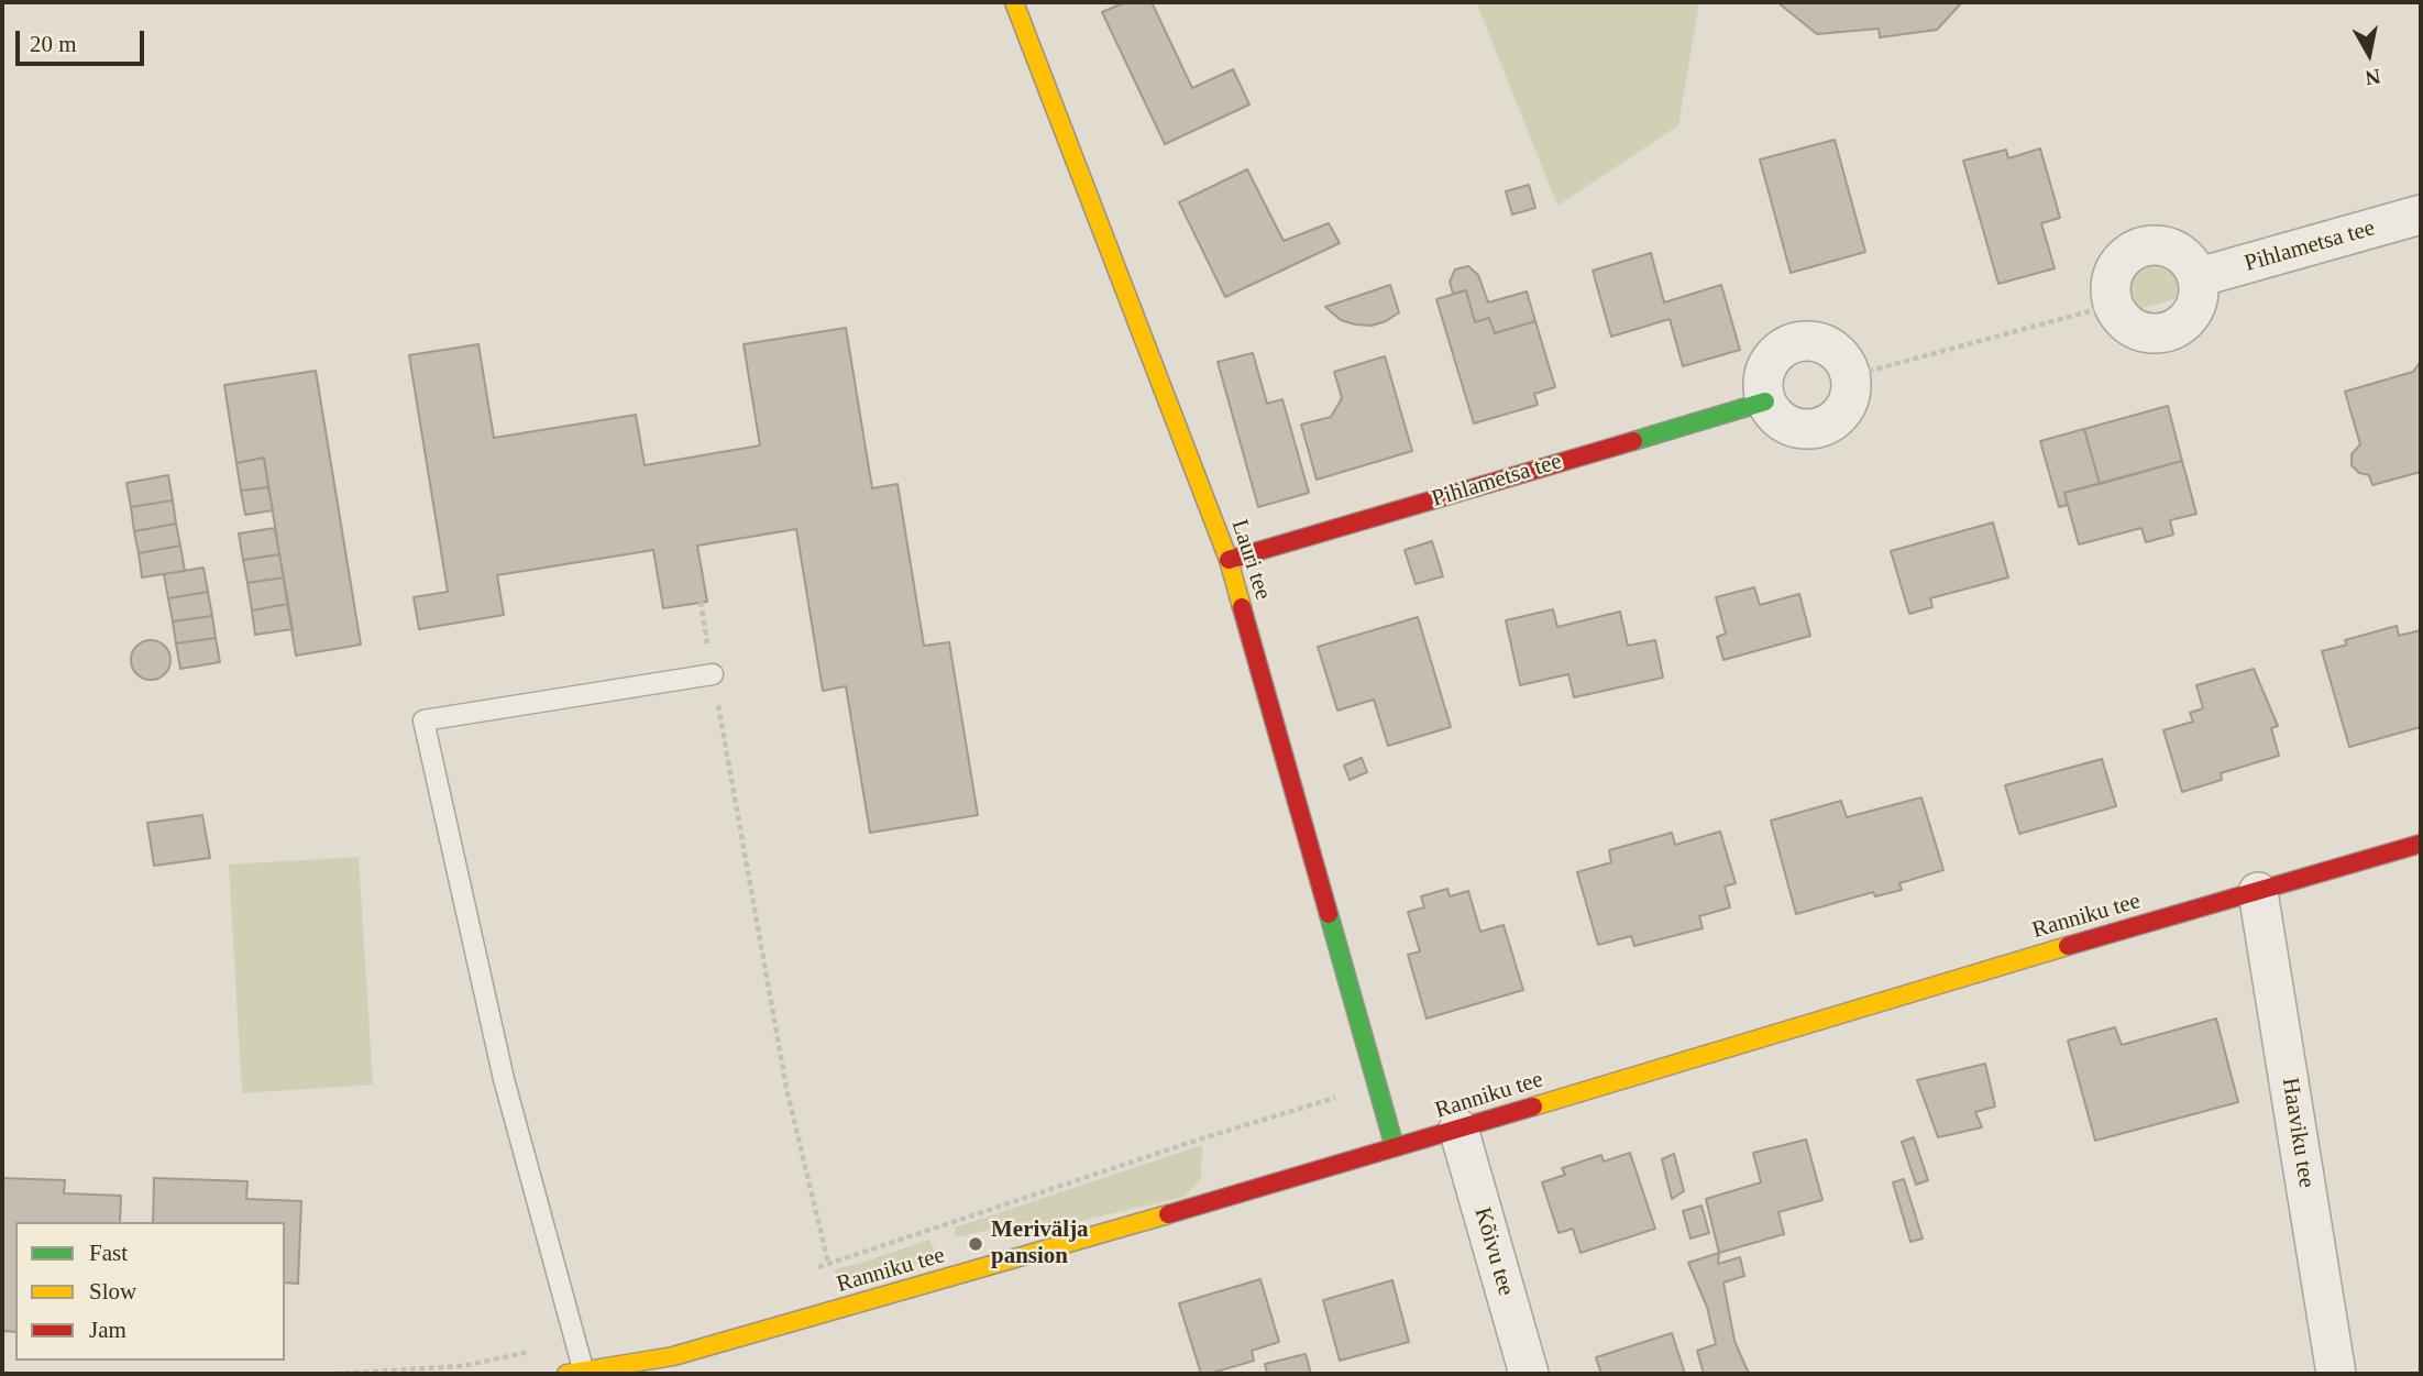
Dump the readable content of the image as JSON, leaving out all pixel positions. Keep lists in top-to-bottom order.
{
  "streets": {
    "street": [
      "Pihlametsa tee",
      "Lauri tee",
      "Ranniku tee",
      "Haaviku tee",
      "Kõivu tee"
    ]
  },
  "crossings": [
    ["Pihlametsa tee", "Lauri tee"],
    ["Lauri tee", "Ranniku tee"],
    ["Ranniku tee", "Haaviku tee"],
    ["Ranniku tee", "Kõivu tee"]
  ],
  "places": ["Merivälja pansion"],
  "legend": ["Fast", "Slow", "Jam"],
  "scale_bar": "20 m",
  "north": "bottom"
}
